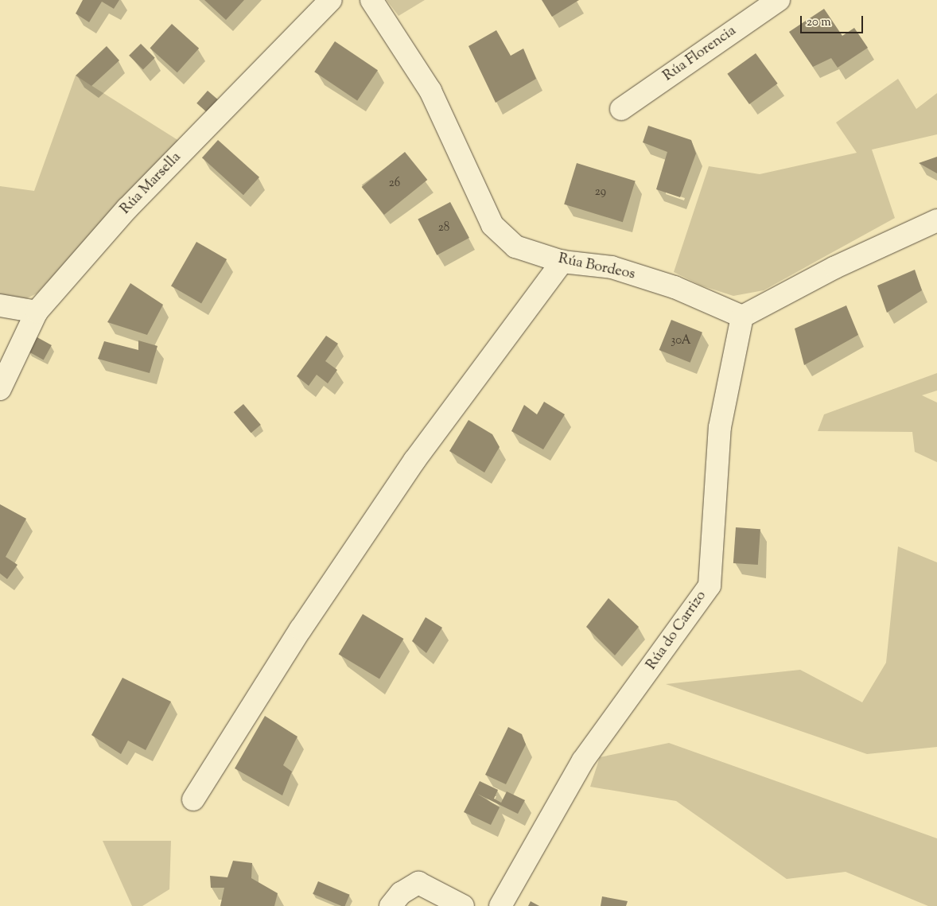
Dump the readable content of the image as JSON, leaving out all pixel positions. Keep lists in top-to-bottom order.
{
  "streets": {
    "street": [
      "Rúa Florencia",
      "Rúa Marsella",
      "Rúa Bordeos",
      "Rúa do Carrizo"
    ]
  },
  "crossings": [
    ["Rúa Bordeos", "Rúa do Carrizo"]
  ],
  "house_numbers": [
    "26",
    "29",
    "28",
    "30A"
  ],
  "scale_bar": "20 m"
}
